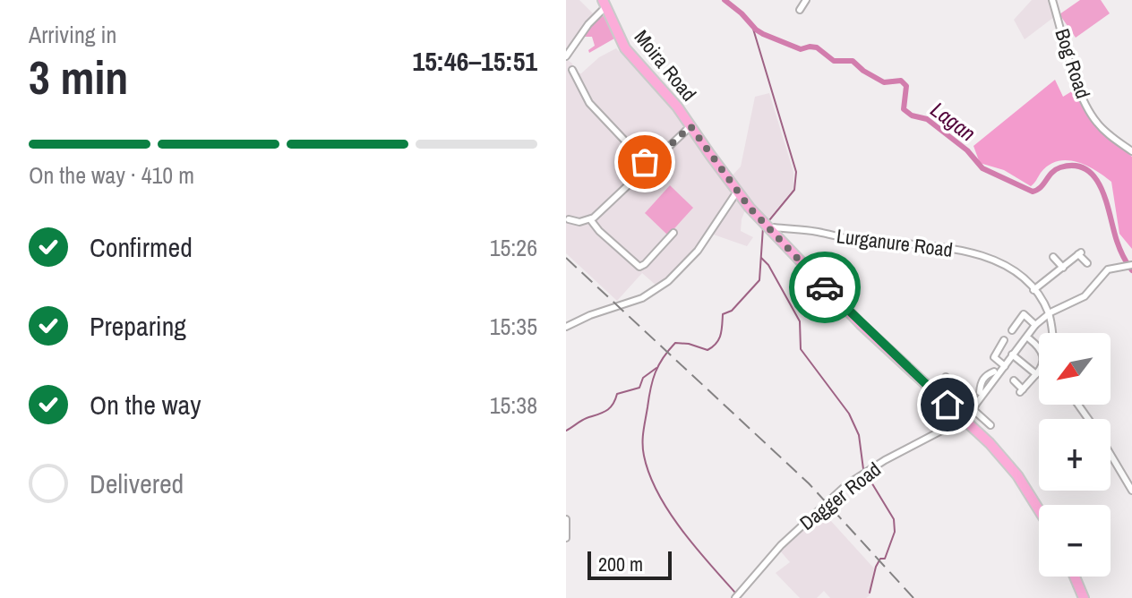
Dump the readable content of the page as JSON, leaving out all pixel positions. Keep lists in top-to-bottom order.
{
  "streets": {
    "highway": ["Moira Road"],
    "street": ["Bog Road", "Lurganure Road", "Dagger Road"]
  },
  "crossings": [
    ["Moira Road", "Lurganure Road"],
    ["Moira Road", "Dagger Road"],
    ["Lurganure Road", "Dagger Road"]
  ],
  "water": ["Lagan"],
  "scale_bar": "200 m",
  "north": "bottom left",
  "page": {
    "heading": ["3 min", "Arriving in", "15:46–15:51"],
    "bar": "On the way · 410 m",
    "list": [
      ["Confirmed", "15:26"],
      ["Preparing", "15:35"],
      ["On the way", "15:38"],
      "Delivered"
    ],
    "map_buttons": ["+", "−"],
    "scale": "200 m"
  }
}
